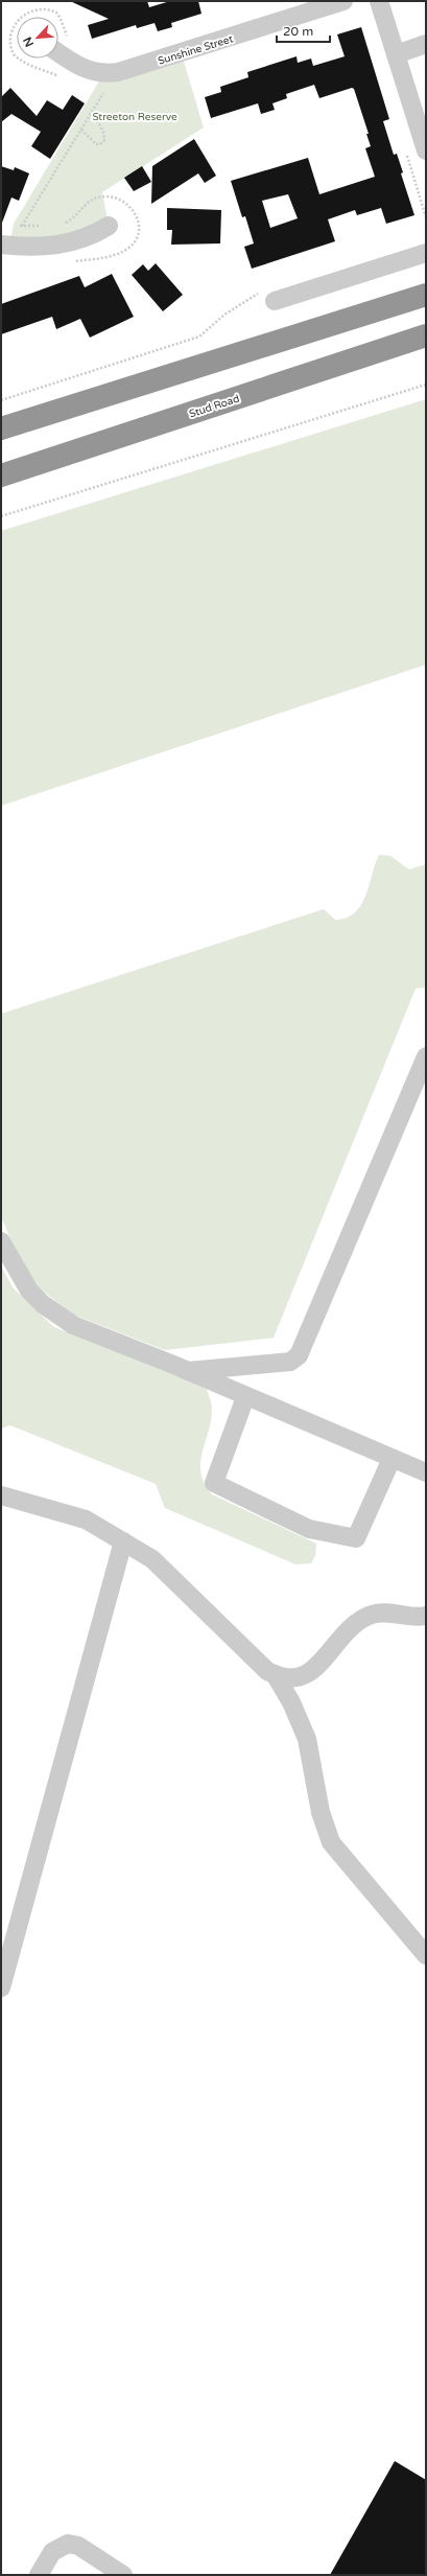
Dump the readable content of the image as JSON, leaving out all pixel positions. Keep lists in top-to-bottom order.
{
  "streets": {
    "highway": ["Stud Road"],
    "street": ["Sunshine Street"]
  },
  "parks": ["Streeton Reserve"],
  "scale_bar": "20 m",
  "north": "bottom left"
}
